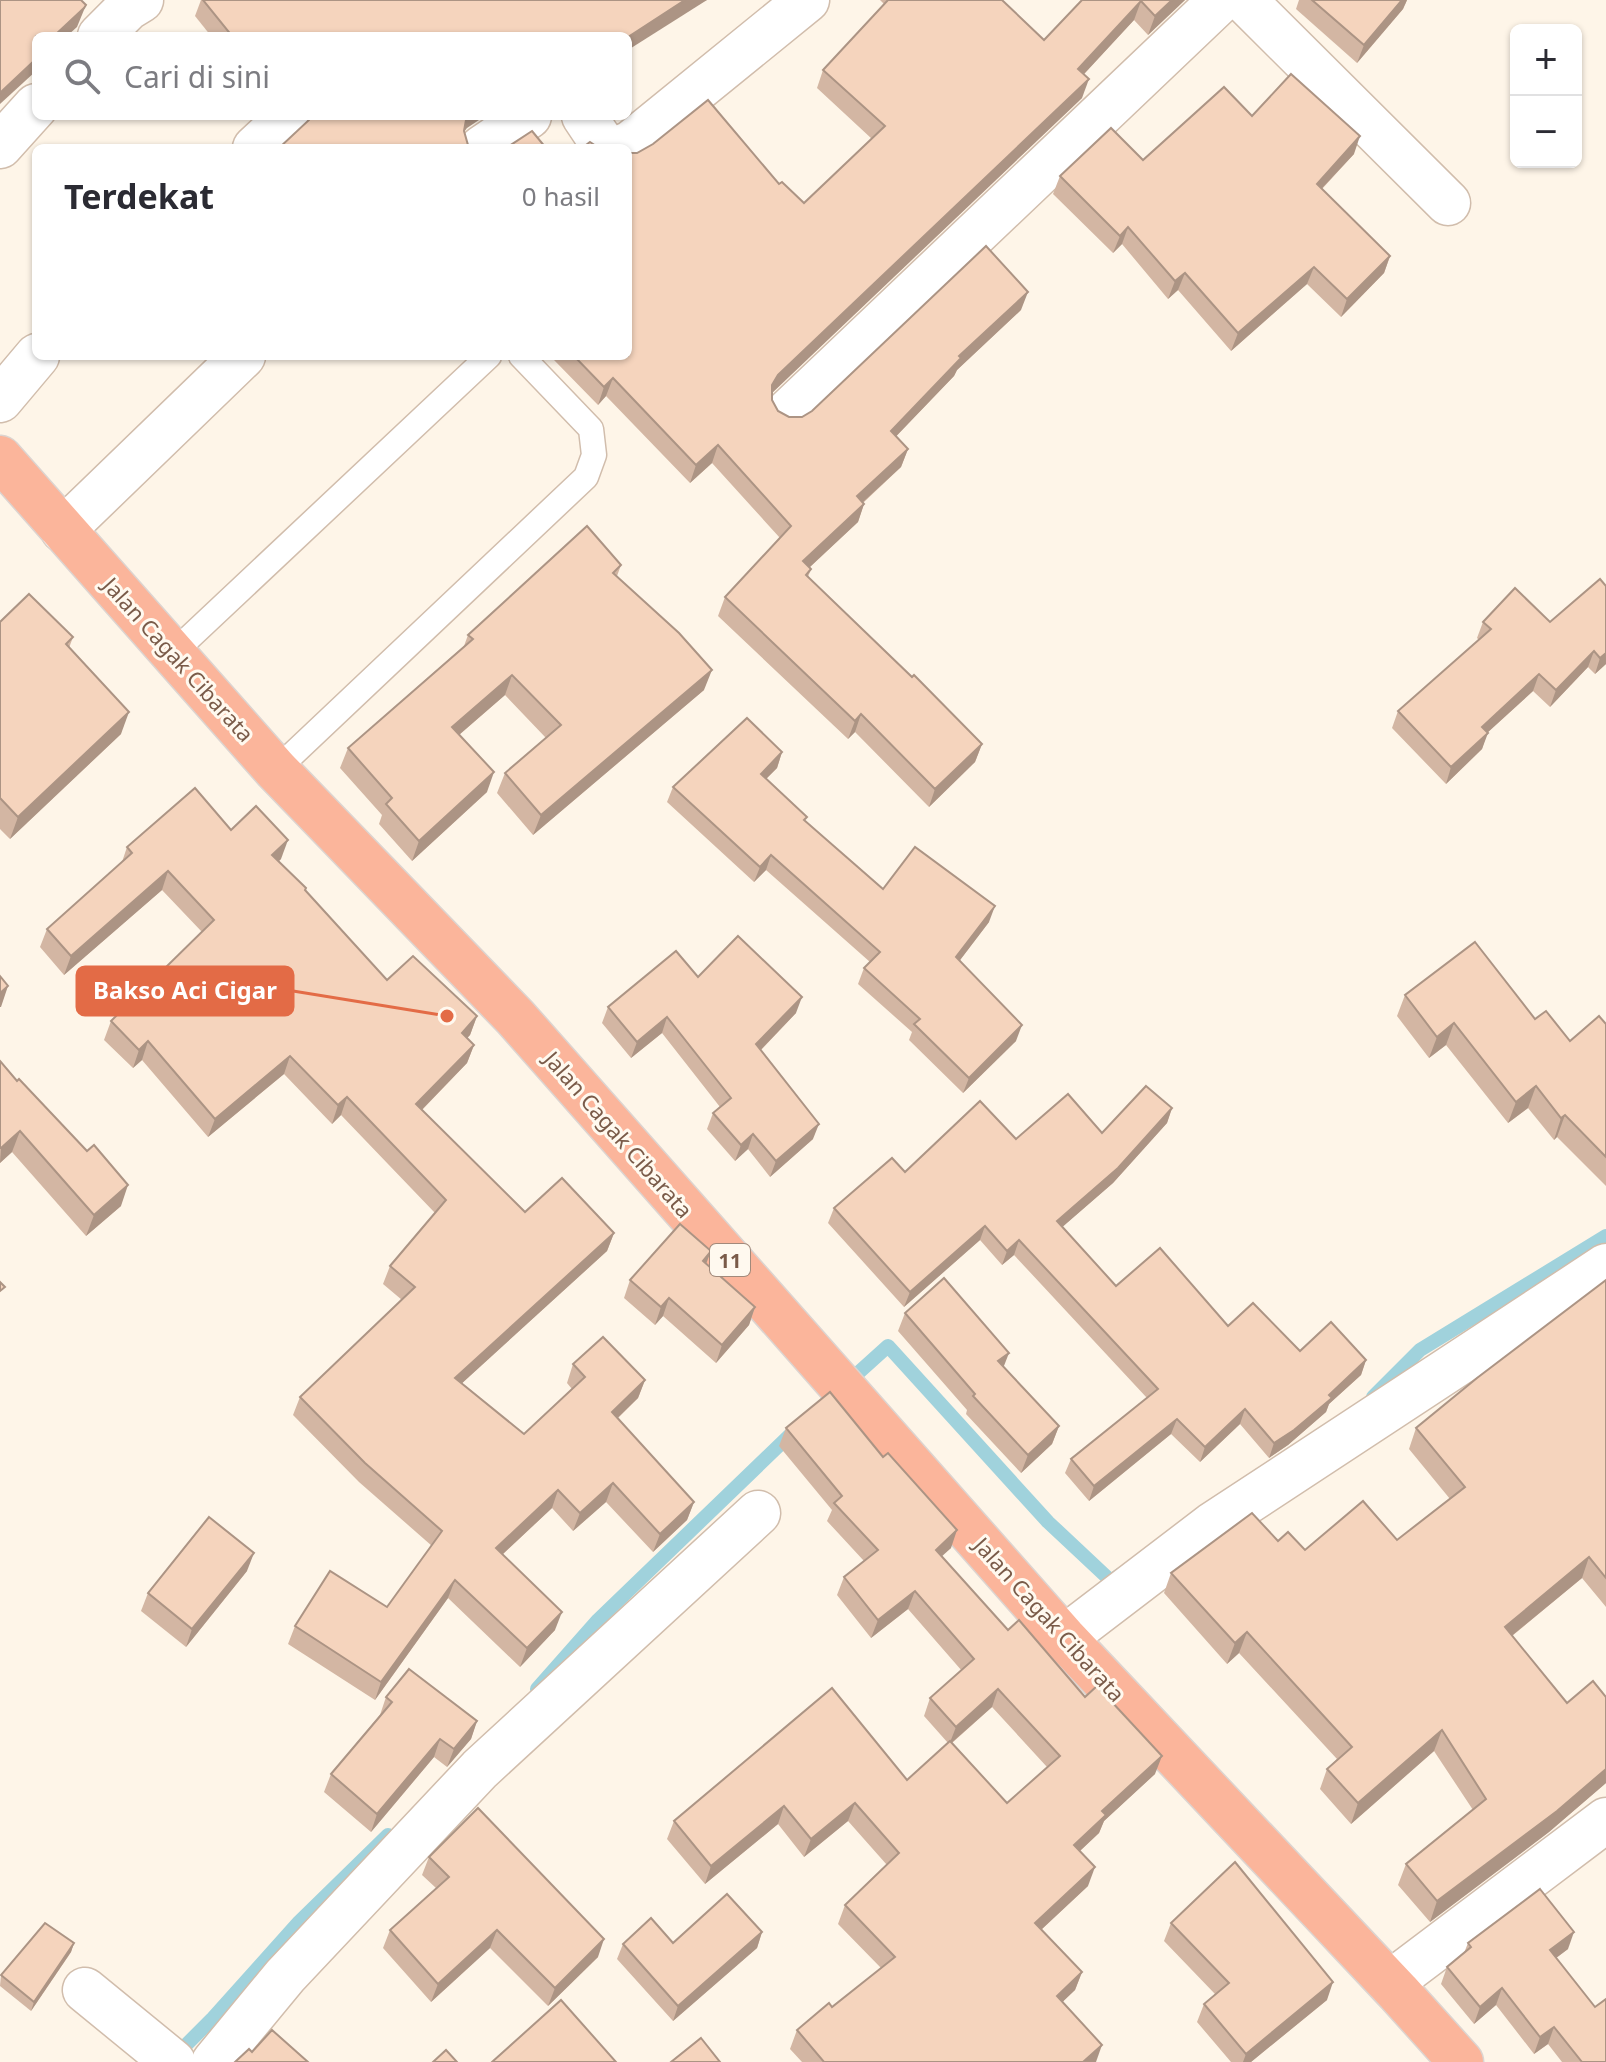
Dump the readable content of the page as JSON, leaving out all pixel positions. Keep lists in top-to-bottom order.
{
  "streets": {
    "highway": ["Jalan Cagak Cibarata", "11"]
  },
  "places": ["Bakso Aci Cigar"],
  "page": {
    "map_buttons": ["+", "−"],
    "search": "Cari di sini",
    "heading": ["Terdekat", "0 hasil"]
  }
}
